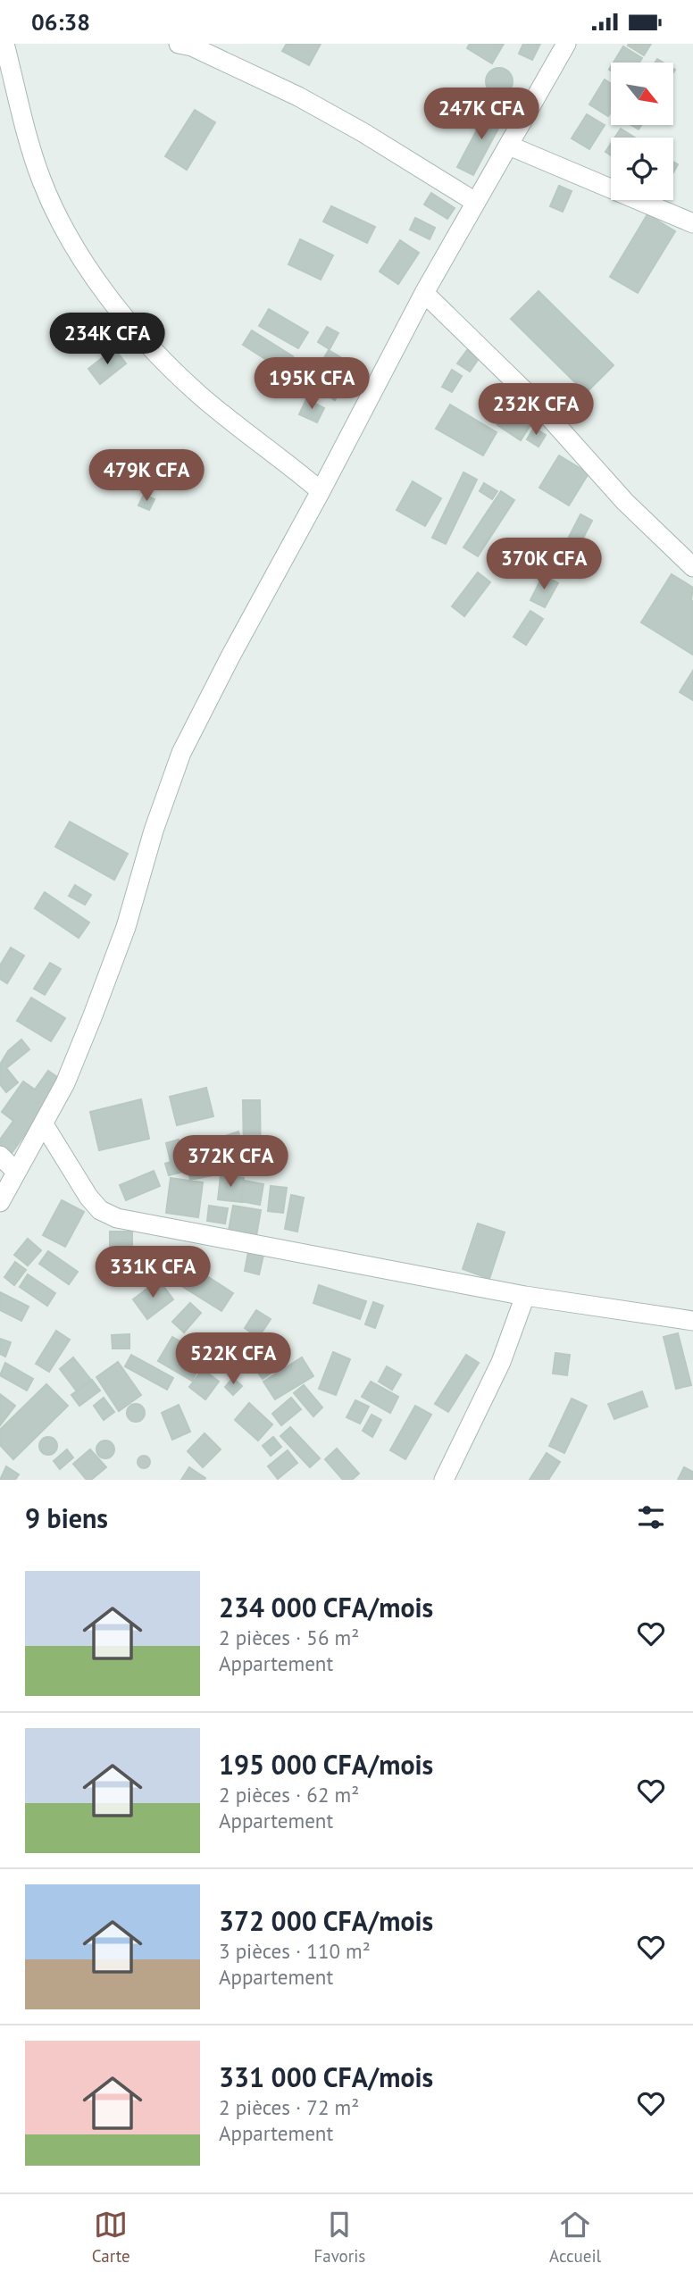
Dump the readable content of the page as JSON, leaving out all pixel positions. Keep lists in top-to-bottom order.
{
  "north": "bottom right",
  "page": {
    "status": "06:38",
    "price": [
      "247K CFA",
      "234K CFA",
      "195K CFA",
      "232K CFA",
      "479K CFA",
      "370K CFA",
      "372K CFA",
      "331K CFA",
      "522K CFA"
    ],
    "heading": "9 biens",
    "list": [
      {
        "name": "234 000 CFA/mois",
        "note": "2 pièces · 56 m² · Appartement"
      },
      {
        "name": "195 000 CFA/mois",
        "note": "2 pièces · 62 m² · Appartement"
      },
      {
        "name": "372 000 CFA/mois",
        "note": "3 pièces · 110 m² · Appartement"
      },
      {
        "name": "331 000 CFA/mois",
        "note": "2 pièces · 72 m² · Appartement"
      }
    ],
    "tabs": ["Carte", "Favoris", "Accueil"]
  }
}
